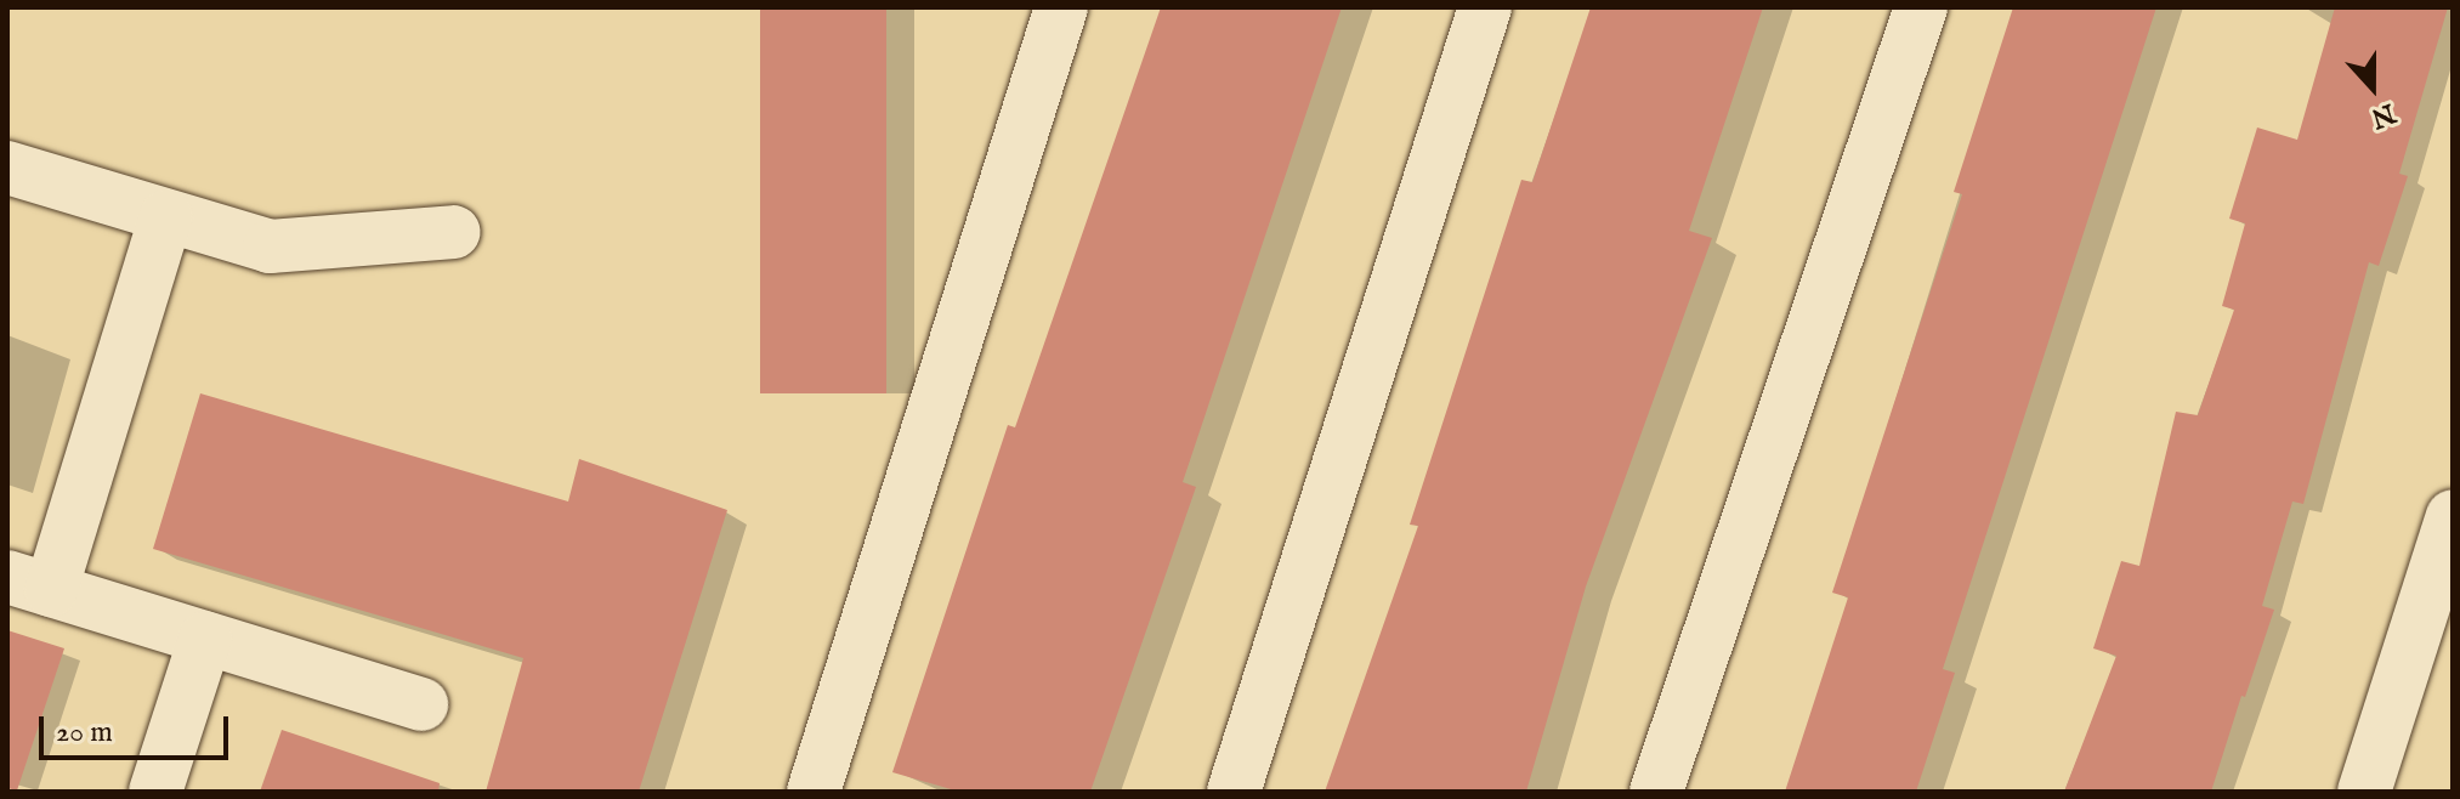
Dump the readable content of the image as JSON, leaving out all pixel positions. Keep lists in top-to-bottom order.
{
  "scale_bar": "20 m",
  "north": "bottom"
}
